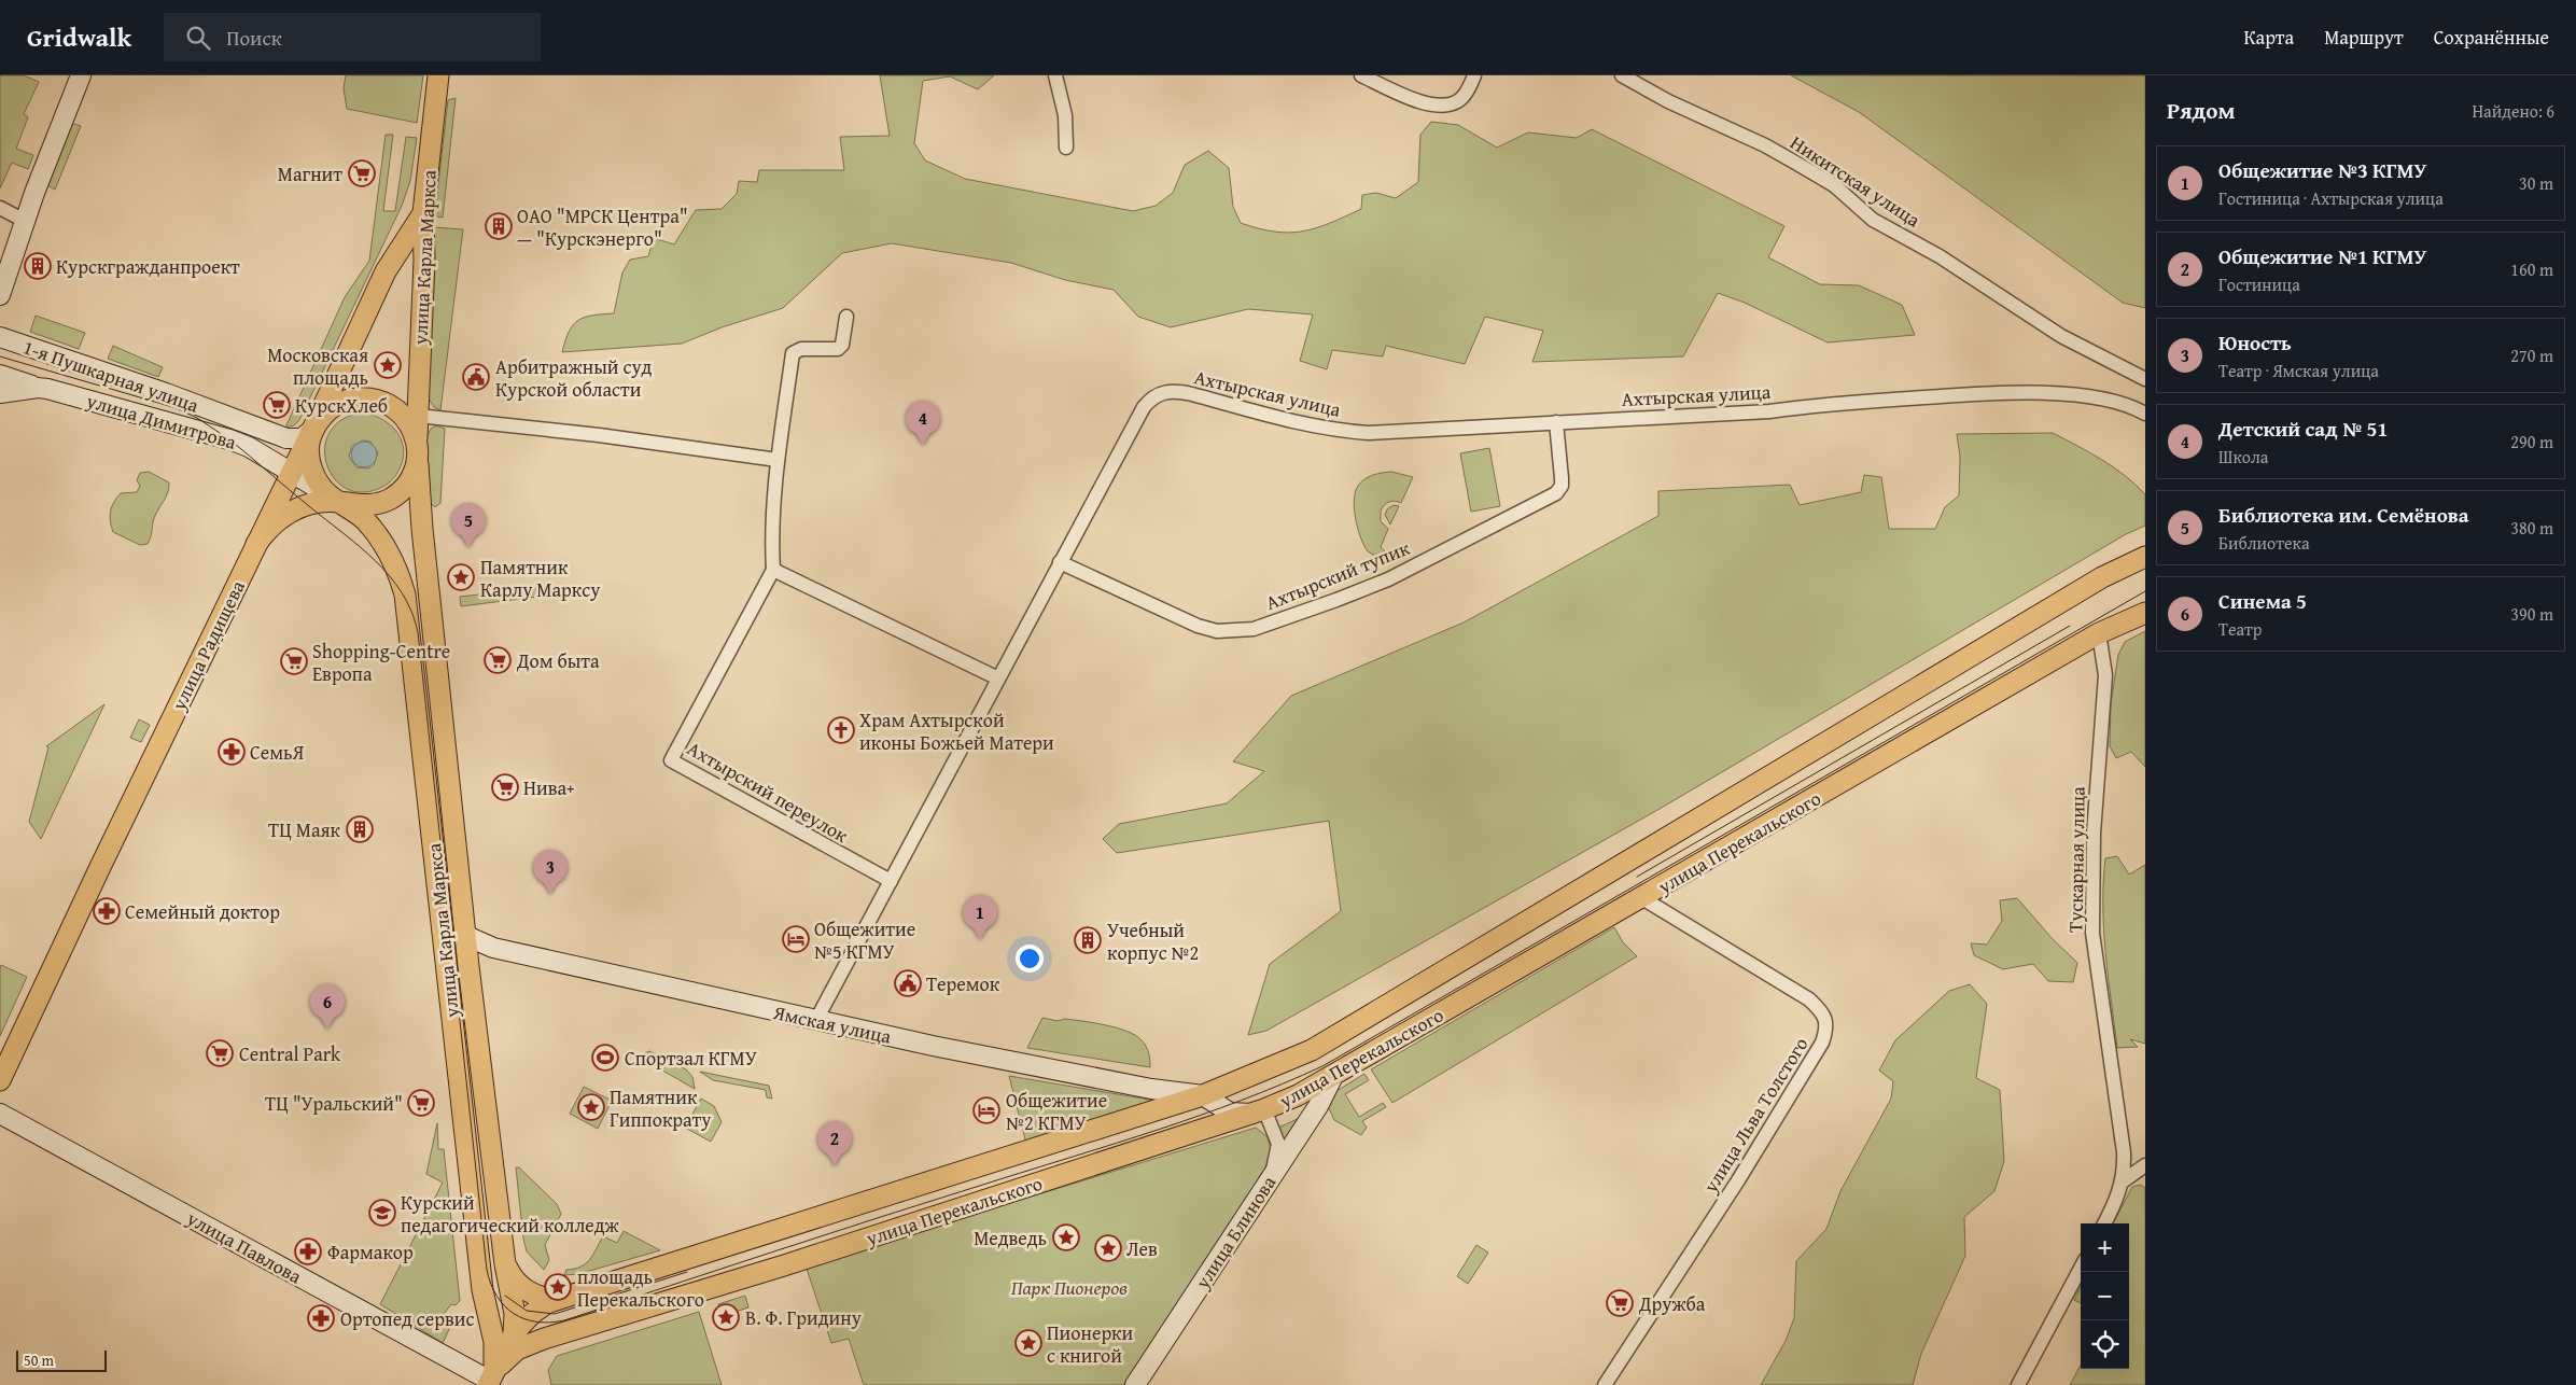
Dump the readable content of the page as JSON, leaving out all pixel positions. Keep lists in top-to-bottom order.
{
  "streets": {
    "main road": [
      "улица Карла Маркса",
      "1-я Пушкарная улица",
      "улица Димитрова",
      "улица Радищева",
      "улица Перекальского",
      "Ямская улица",
      "улица Блинова",
      "улица Павлова"
    ],
    "street": [
      "Никитская улица",
      "Ахтырская улица",
      "Ахтырский тупик",
      "Ахтырский переулок",
      "Тускарная улица",
      "улица Льва Толстого"
    ]
  },
  "crossings": [
    ["улица Карла Маркса", "1-я Пушкарная улица"],
    ["улица Карла Маркса", "улица Димитрова"],
    ["улица Карла Маркса", "улица Радищева"],
    ["улица Карла Маркса", "улица Перекальского"],
    ["улица Карла Маркса", "Ямская улица"],
    ["улица Карла Маркса", "улица Павлова"],
    ["1-я Пушкарная улица", "улица Димитрова"],
    ["1-я Пушкарная улица", "улица Радищева"],
    ["Ахтырская улица", "Ахтырский тупик"],
    ["Ахтырская улица", "Ахтырский переулок"],
    ["Ахтырская улица", "Ямская улица"],
    ["улица Димитрова", "улица Радищева"],
    ["улица Перекальского", "Тускарная улица"],
    ["улица Перекальского", "Ямская улица"],
    ["улица Перекальского", "улица Льва Толстого"],
    ["улица Перекальского", "улица Блинова"],
    ["улица Перекальского", "улица Павлова"]
  ],
  "parks": ["Парк Пионеров"],
  "places": {
    "supermarket": [
      "Магнит",
      "КурскХлеб",
      "Дом быта",
      "Shopping-Centre Европа",
      "Нива+",
      "Central Park",
      "ТЦ \"Уральский\"",
      "Дружба"
    ],
    "building": [
      "ОАО \"МРСК Центра\" — \"Курскэнерго\"",
      "Курскгражданпроект",
      "ТЦ Маяк",
      "Учебный корпус №2"
    ],
    "place": [
      "Московская площадь",
      "Памятник Карлу Марксу",
      "Памятник Гиппократу",
      "Медведь",
      "Лев",
      "площадь Перекальского",
      "В. Ф. Гридину",
      "Пионерки с книгой"
    ],
    "public building": ["Арбитражный суд Курской области", "Теремок"],
    "church": ["Храм Ахтырской иконы Божьей Матери"],
    "pharmacy": [
      "СемьЯ",
      "Семейный доктор",
      "Фармакор",
      "Ортопед сервис"
    ],
    "hotel": ["Общежитие №5 КГМУ", "Общежитие №2 КГМУ"],
    "sports": ["Спортзал КГМУ"],
    "school or university": ["Курский педагогический колледж"]
  },
  "scale_bar": "50 m",
  "page": {
    "header": "Gridwalk",
    "search": "Поиск",
    "nav": ["Карта", "Маршрут", "Сохранённые"],
    "heading": ["Рядом", "Найдено: 6"],
    "list": [
      {
        "mark": "1",
        "name": "Общежитие №3 КГМУ",
        "note": "Гостиница · Ахтырская улица",
        "value": "30 m"
      },
      {
        "mark": "2",
        "name": "Общежитие №1 КГМУ",
        "note": "Гостиница",
        "value": "160 m"
      },
      {
        "mark": "3",
        "name": "Юность",
        "note": "Театр · Ямская улица",
        "value": "270 m"
      },
      {
        "mark": "4",
        "name": "Детский сад № 51",
        "note": "Школа",
        "value": "290 m"
      },
      {
        "mark": "5",
        "name": "Библиотека им. Семёнова",
        "note": "Библиотека",
        "value": "380 m"
      },
      {
        "mark": "6",
        "name": "Синема 5",
        "note": "Театр",
        "value": "390 m"
      }
    ],
    "pins": [
      "4",
      "5",
      "3",
      "1",
      "6",
      "2"
    ],
    "map_buttons": ["+", "−"],
    "scale": "50 m"
  }
}
